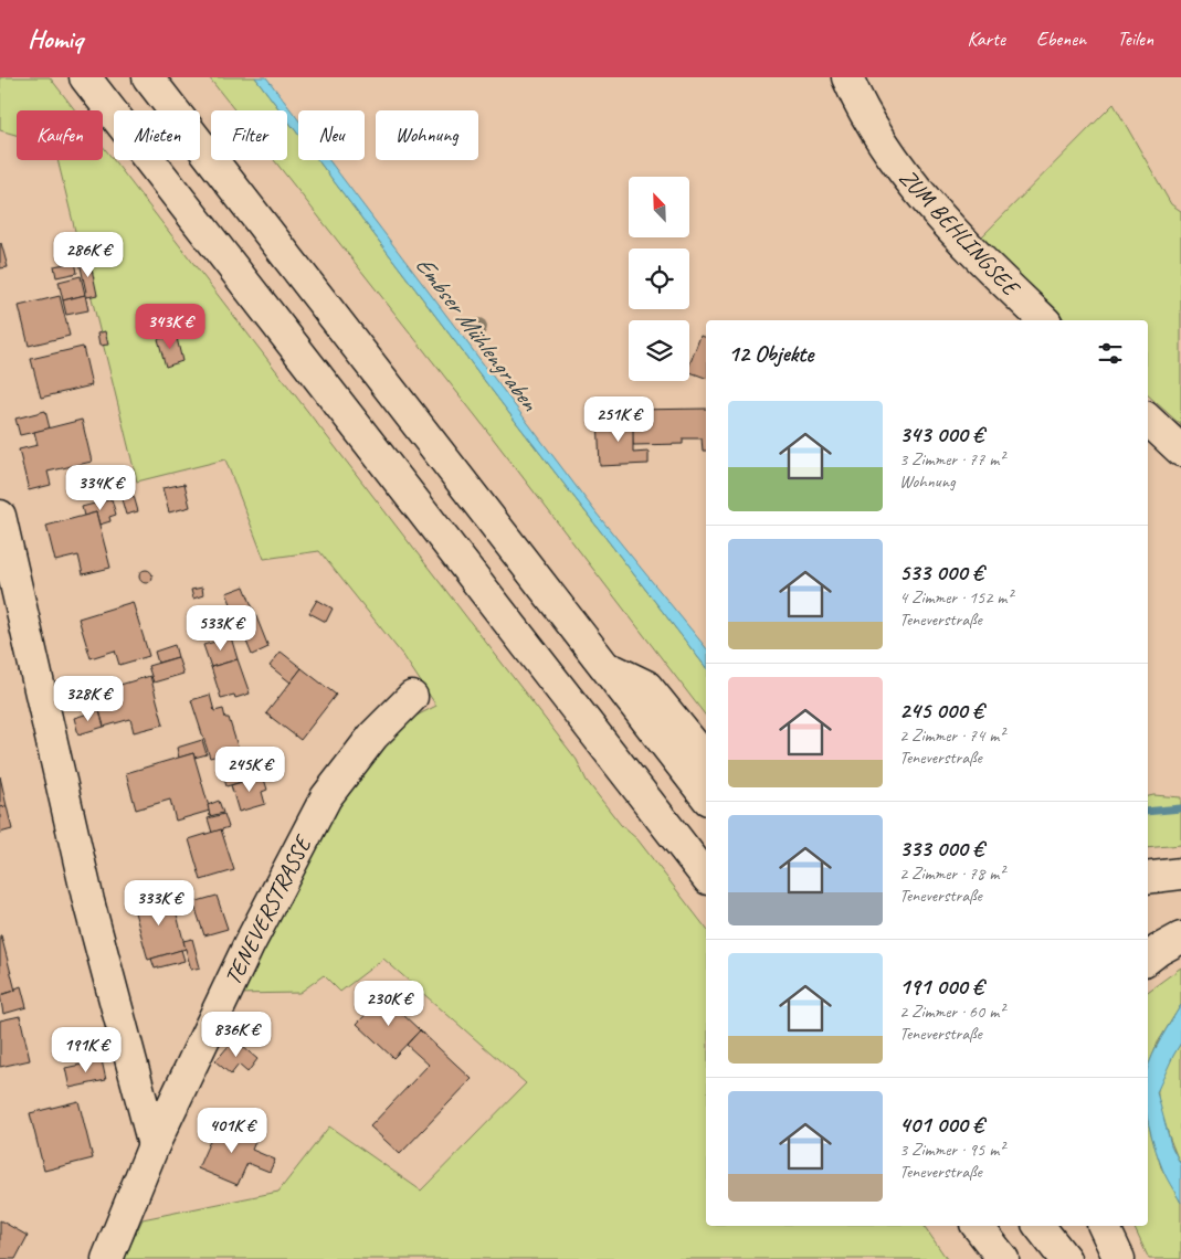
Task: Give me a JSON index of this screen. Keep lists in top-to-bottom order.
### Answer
{
  "streets": {
    "main road": ["ZUM BEHLINGSEE", "TENEVERSTRASSE"]
  },
  "water": ["Embser Mühlengraben"],
  "north": "top left",
  "page": {
    "header": "Homiq",
    "nav": ["Karte", "Ebenen", "Teilen"],
    "chip": [
      "Kaufen",
      "Mieten",
      "Filter",
      "Neu",
      "Wohnung"
    ],
    "price": [
      "286K €",
      "343K €",
      "251K €",
      "334K €",
      "533K €",
      "328K €",
      "245K €",
      "333K €",
      "230K €",
      "836K €",
      "191K €",
      "401K €"
    ],
    "heading": "12 Objekte",
    "list": [
      {
        "name": "343 000 €",
        "note": "3 Zimmer · 77 m² · Wohnung"
      },
      {
        "name": "533 000 €",
        "note": "4 Zimmer · 152 m² · Teneverstraße"
      },
      {
        "name": "245 000 €",
        "note": "2 Zimmer · 74 m² · Teneverstraße"
      },
      {
        "name": "333 000 €",
        "note": "2 Zimmer · 78 m² · Teneverstraße"
      },
      {
        "name": "191 000 €",
        "note": "2 Zimmer · 60 m² · Teneverstraße"
      },
      {
        "name": "401 000 €",
        "note": "3 Zimmer · 95 m² · Teneverstraße"
      }
    ]
  }
}
